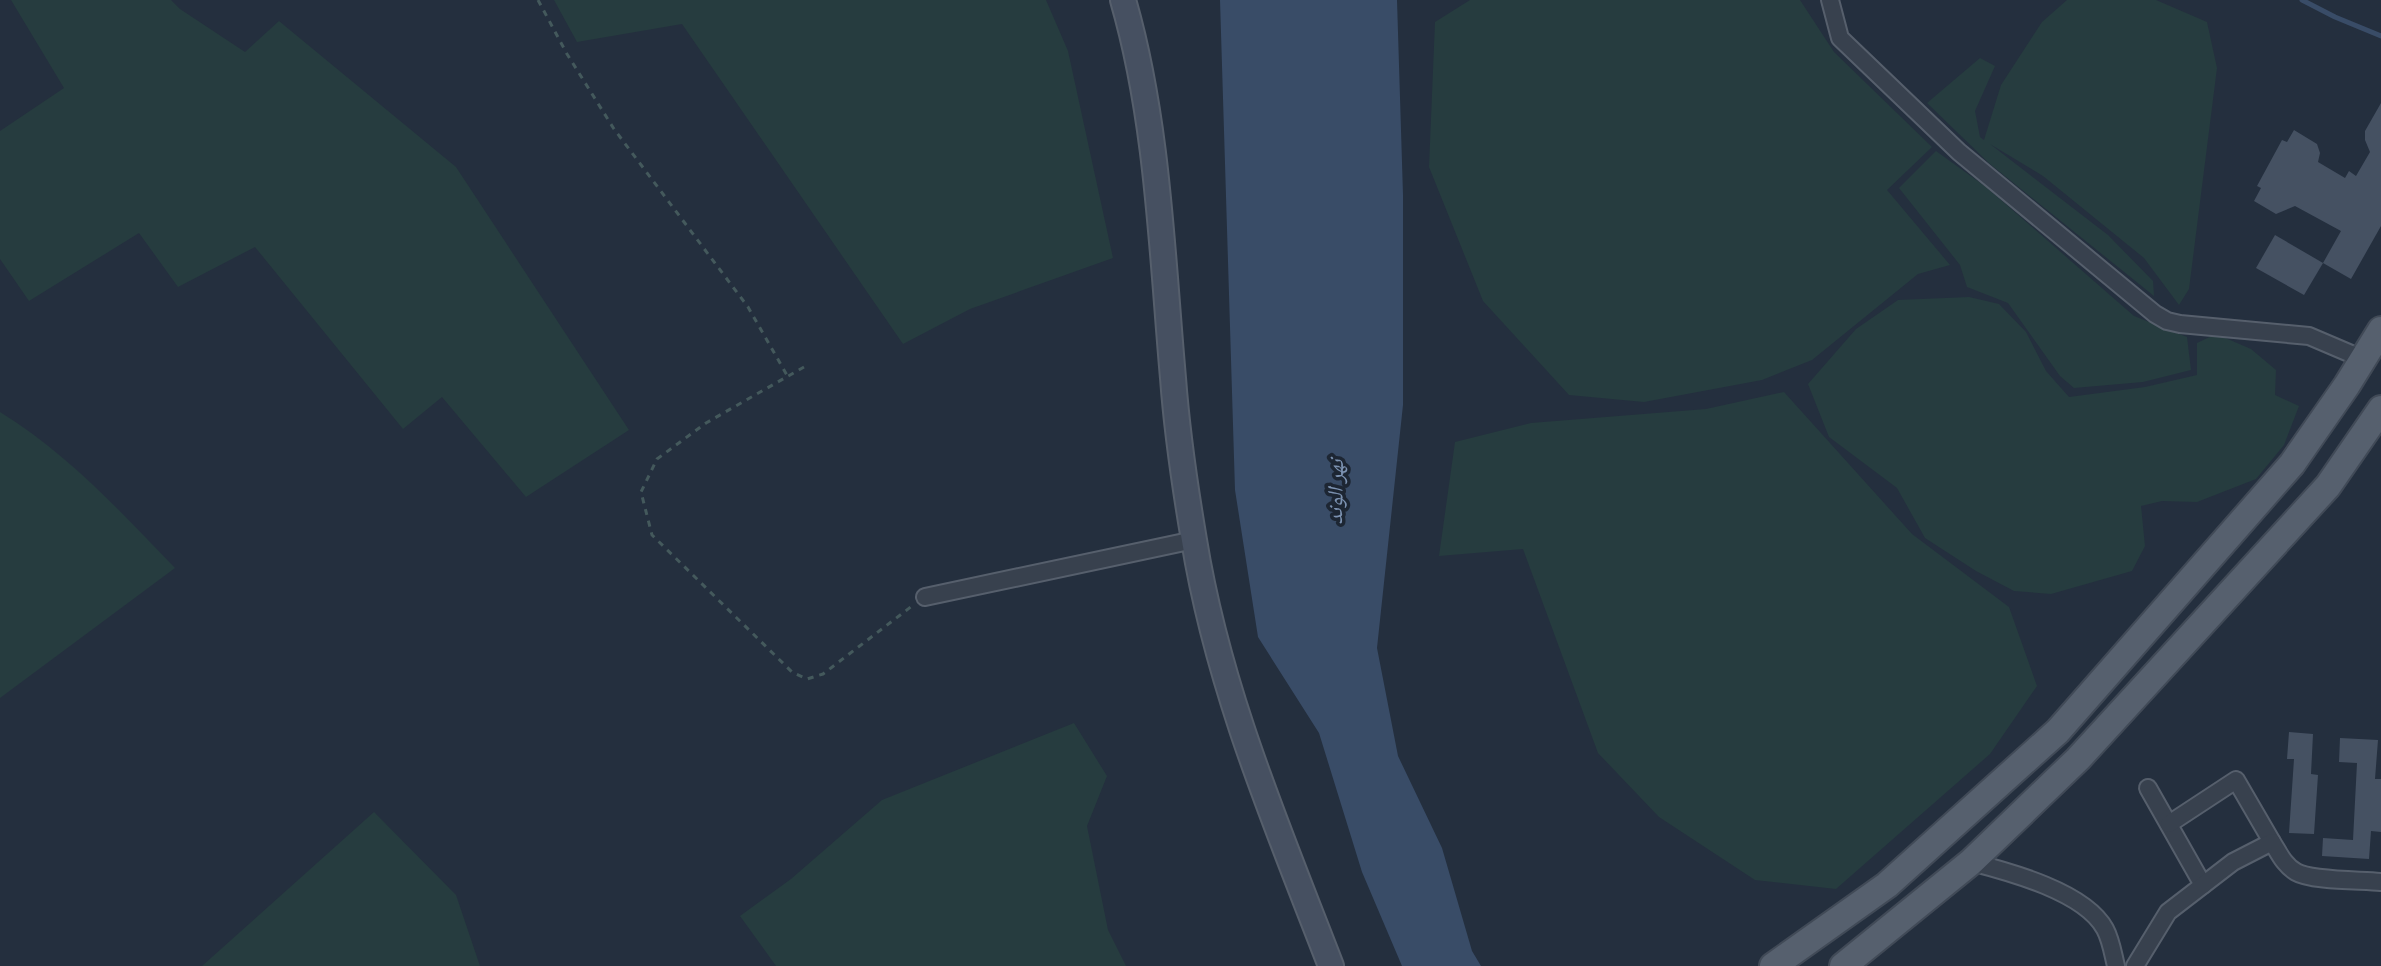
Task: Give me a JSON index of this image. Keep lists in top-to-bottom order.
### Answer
{
  "water": ["نهر الوند"]
}
